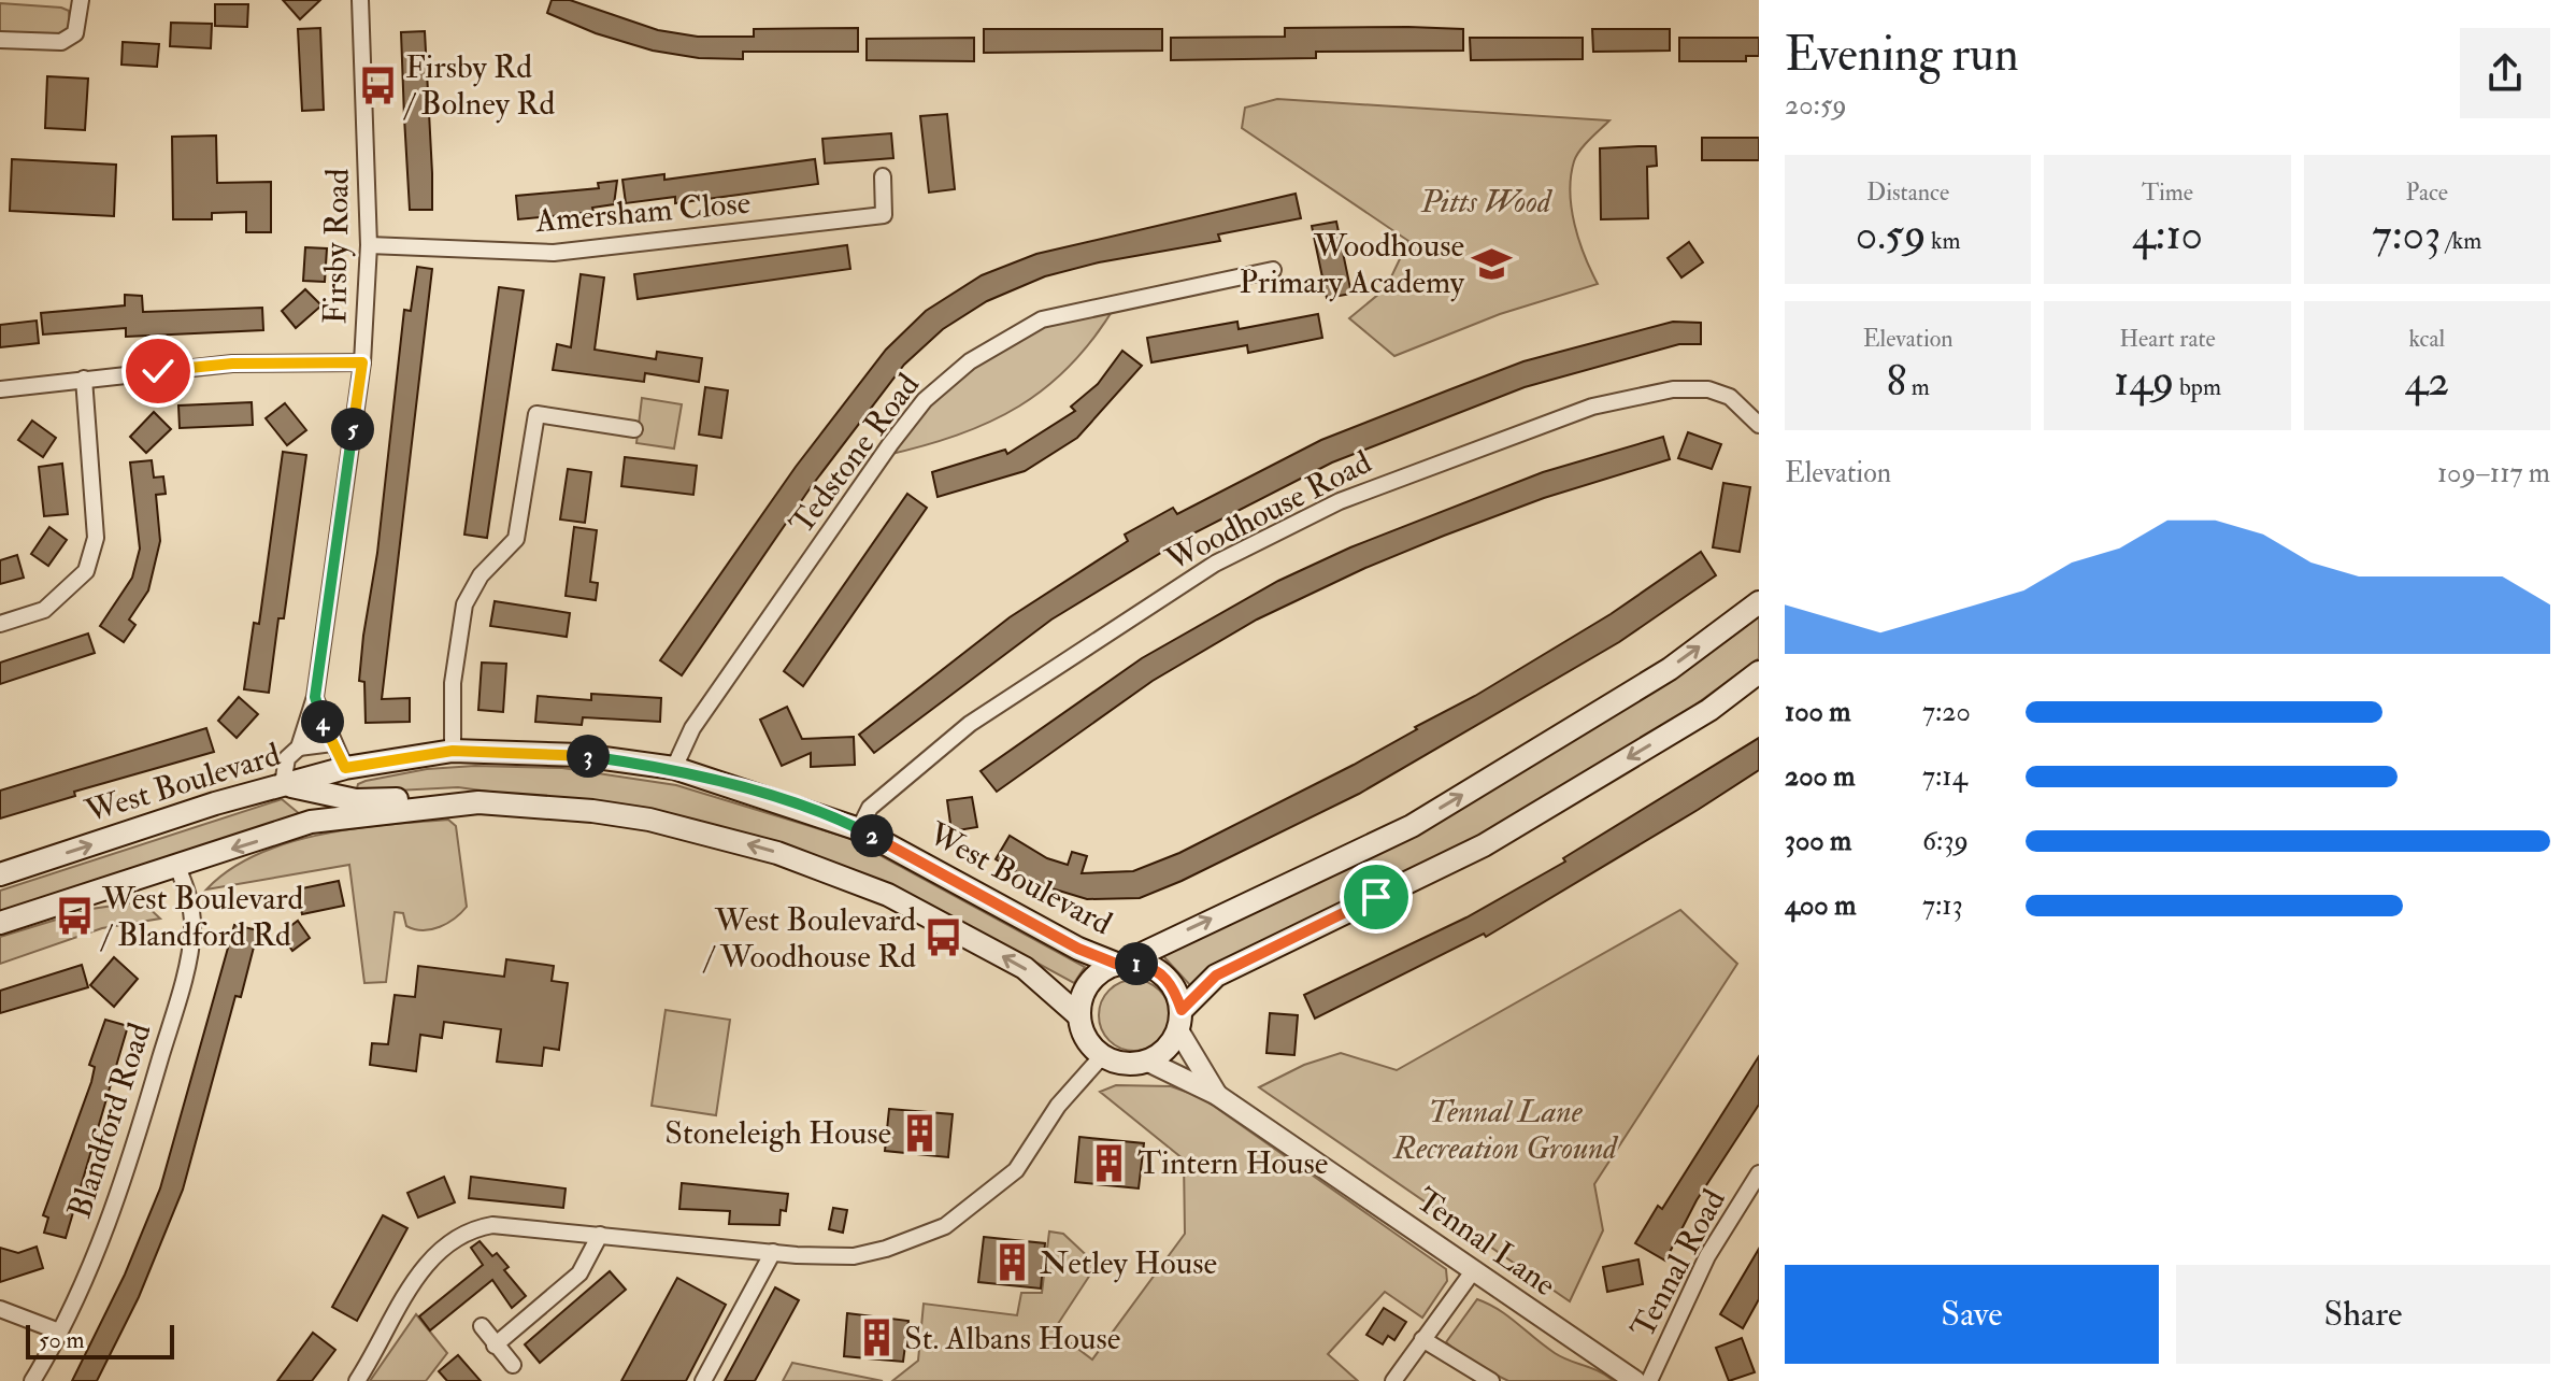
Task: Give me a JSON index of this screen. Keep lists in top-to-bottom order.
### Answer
{
  "streets": {
    "main road": ["West Boulevard"],
    "street": [
      "Amersham Close",
      "Firsby Road",
      "Tedstone Road",
      "Woodhouse Road",
      "Blandford Road",
      "Tennal Lane",
      "Tennal Road"
    ]
  },
  "crossings": [
    ["Amersham Close", "Firsby Road"],
    ["Firsby Road", "West Boulevard"],
    ["Tedstone Road", "West Boulevard"],
    ["Woodhouse Road", "West Boulevard"],
    ["West Boulevard", "Tennal Lane"]
  ],
  "parks": ["Pitts Wood", "Tennal Lane Recreation Ground"],
  "places": {
    "bus stop": ["Firsby Rd / Bolney Rd", "West Boulevard / Blandford Rd", "West Boulevard / Woodhouse Rd"],
    "school or university": ["Woodhouse Primary Academy"],
    "building": [
      "Stoneleigh House",
      "Tintern House",
      "Netley House",
      "St. Albans House"
    ]
  },
  "scale_bar": "50 m",
  "page": {
    "heading": ["Evening run", "20:59"],
    "stats": [
      ["Distance", "0.59 km"],
      ["Time", "4:10"],
      ["Pace", "7:03 /km"],
      ["Elevation", "8 m"],
      ["Heart rate", "149 bpm"],
      ["kcal", "42"]
    ],
    "pins": [
      "5",
      "4",
      "3",
      "2",
      "1"
    ],
    "chart": ["Elevation", "109–117 m"],
    "list": [
      {
        "name": "100 m",
        "note": "7:20"
      },
      {
        "name": "200 m",
        "note": "7:14"
      },
      {
        "name": "300 m",
        "note": "6:39"
      },
      {
        "name": "400 m",
        "note": "7:13"
      }
    ],
    "buttons": ["Save", "Share"],
    "scale": "50 m"
  }
}
